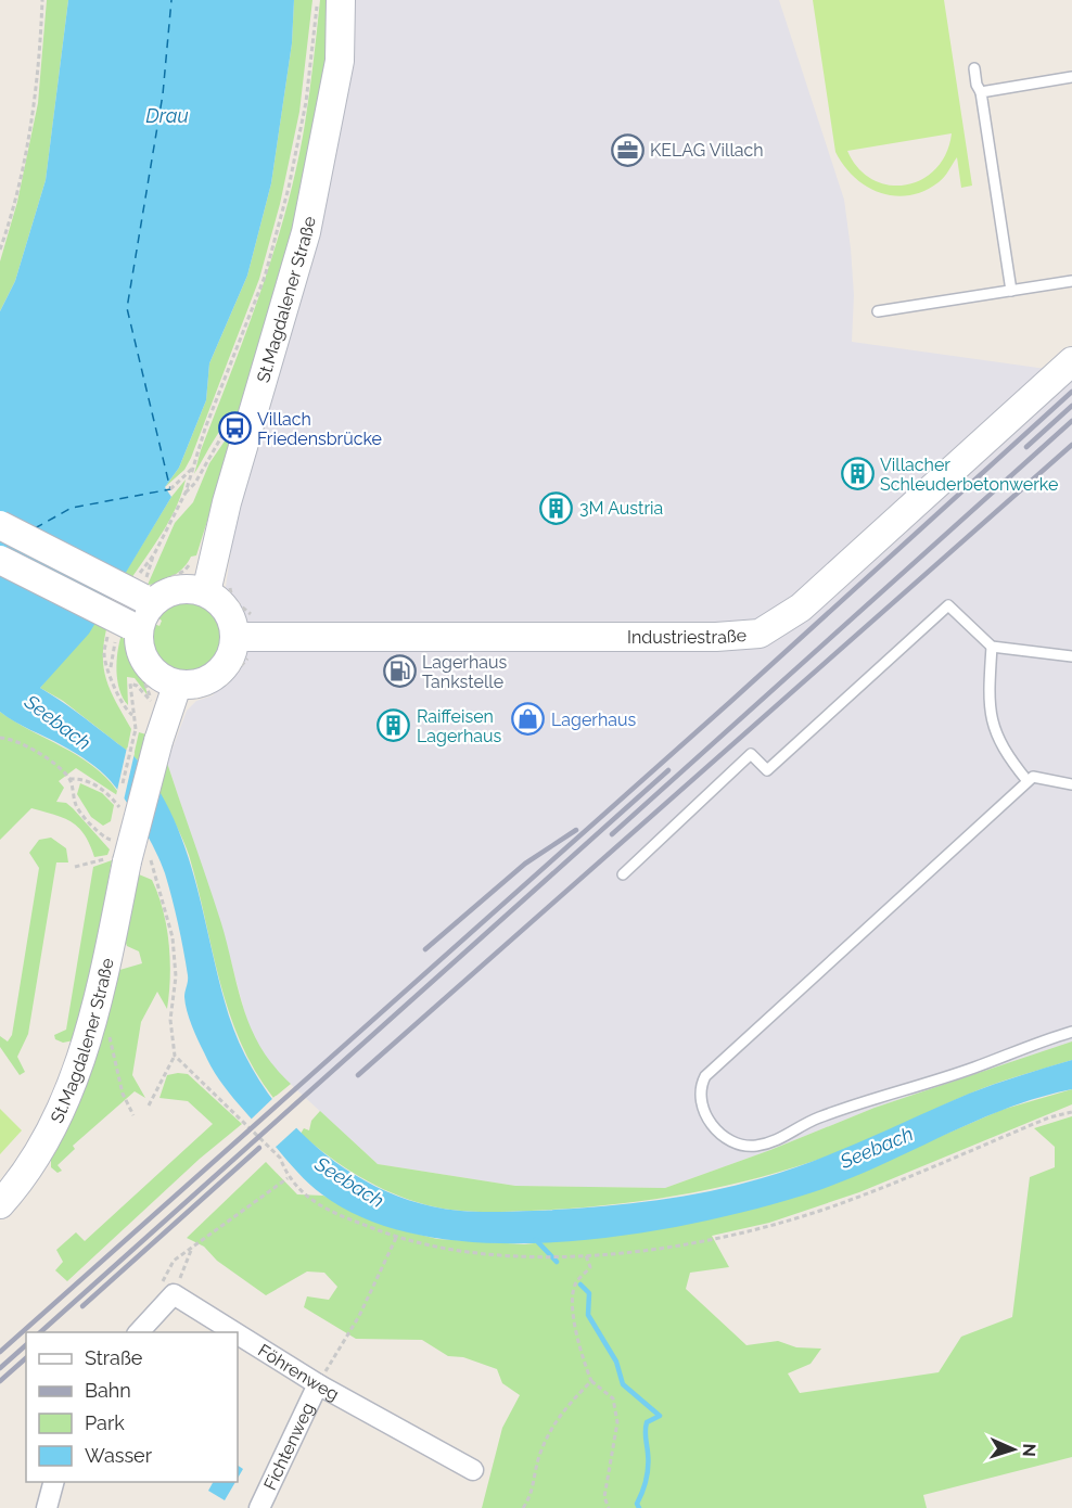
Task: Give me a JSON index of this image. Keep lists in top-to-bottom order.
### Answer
{
  "streets": {
    "street": [
      "St.Magdalener Straße",
      "Industriestraße",
      "Föhrenweg",
      "Fichtenweg"
    ]
  },
  "crossings": [
    ["St.Magdalener Straße", "Industriestraße"],
    ["Föhrenweg", "Fichtenweg"]
  ],
  "water": ["Drau", "Seebach"],
  "places": {
    "office": ["KELAG Villach"],
    "bus stop": ["Villach Friedensbrücke"],
    "building": ["Villacher Schleuderbetonwerke", "3M Austria", "Raiffeisen Lagerhaus"],
    "fuel station": ["Lagerhaus Tankstelle"],
    "shop": ["Lagerhaus"]
  },
  "legend": [
    "Straße",
    "Bahn",
    "Park",
    "Wasser"
  ],
  "north": "right"
}
